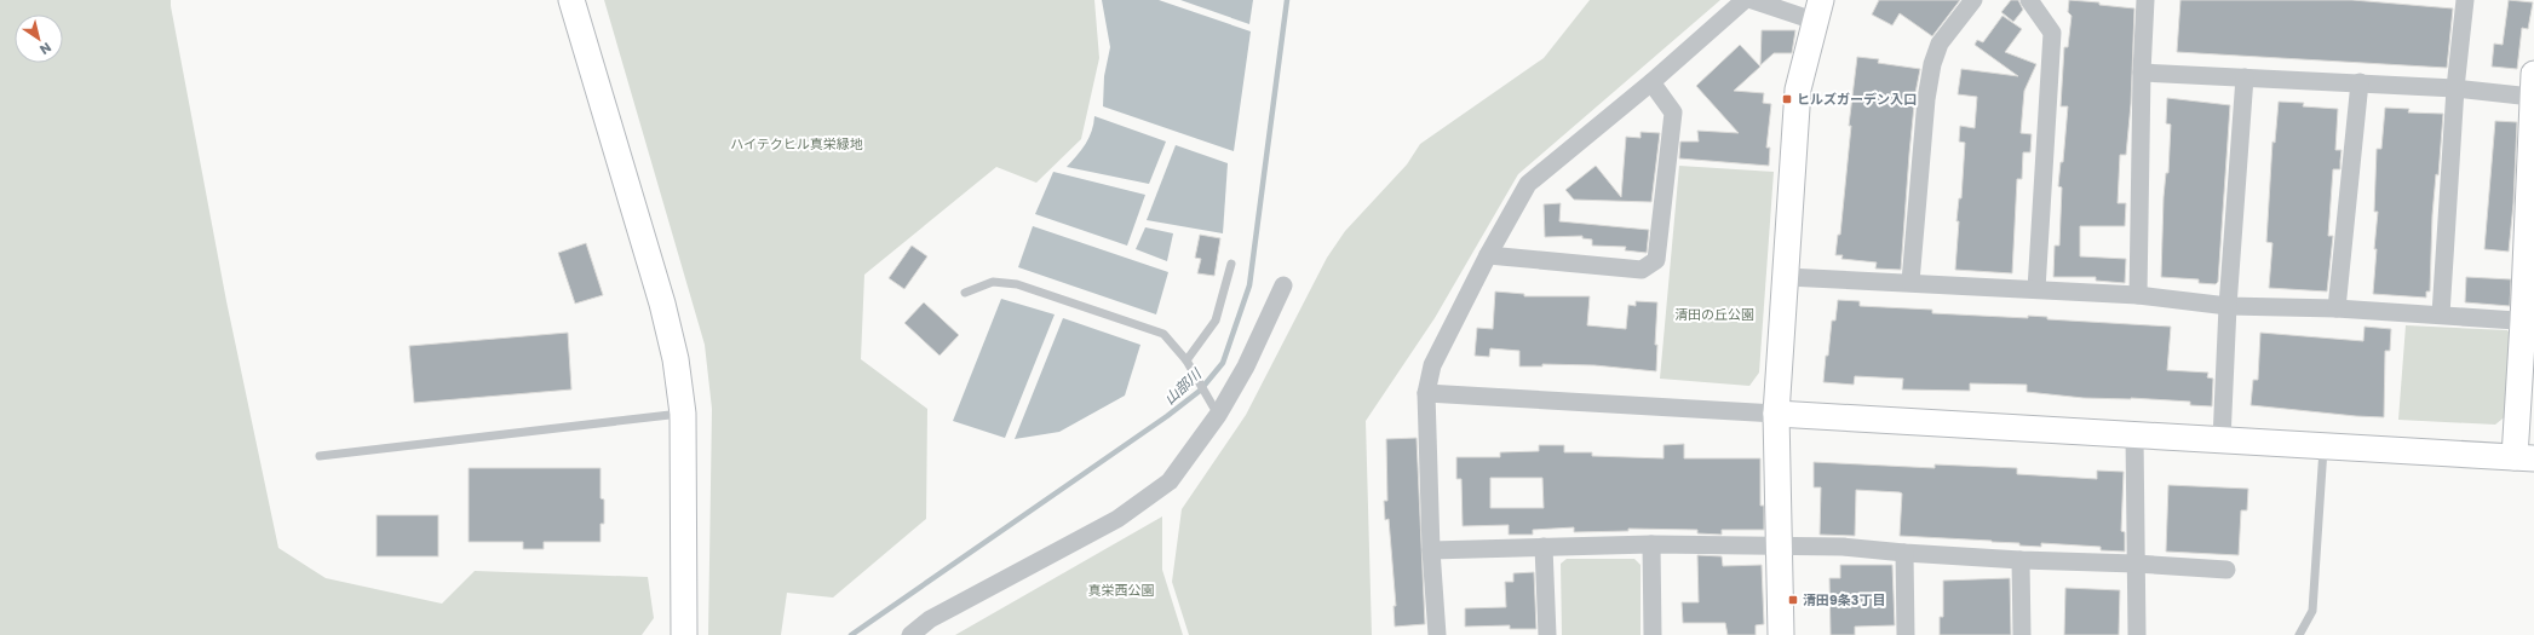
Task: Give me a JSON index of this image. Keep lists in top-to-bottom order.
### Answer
{
  "water": ["山部川"],
  "parks": ["ハイテクヒル真栄緑地", "清田の丘公園", "真栄西公園"],
  "places": {
    "transit": ["ヒルズガーデン入口", "清田9条3丁目"]
  },
  "north": "bottom right"
}
